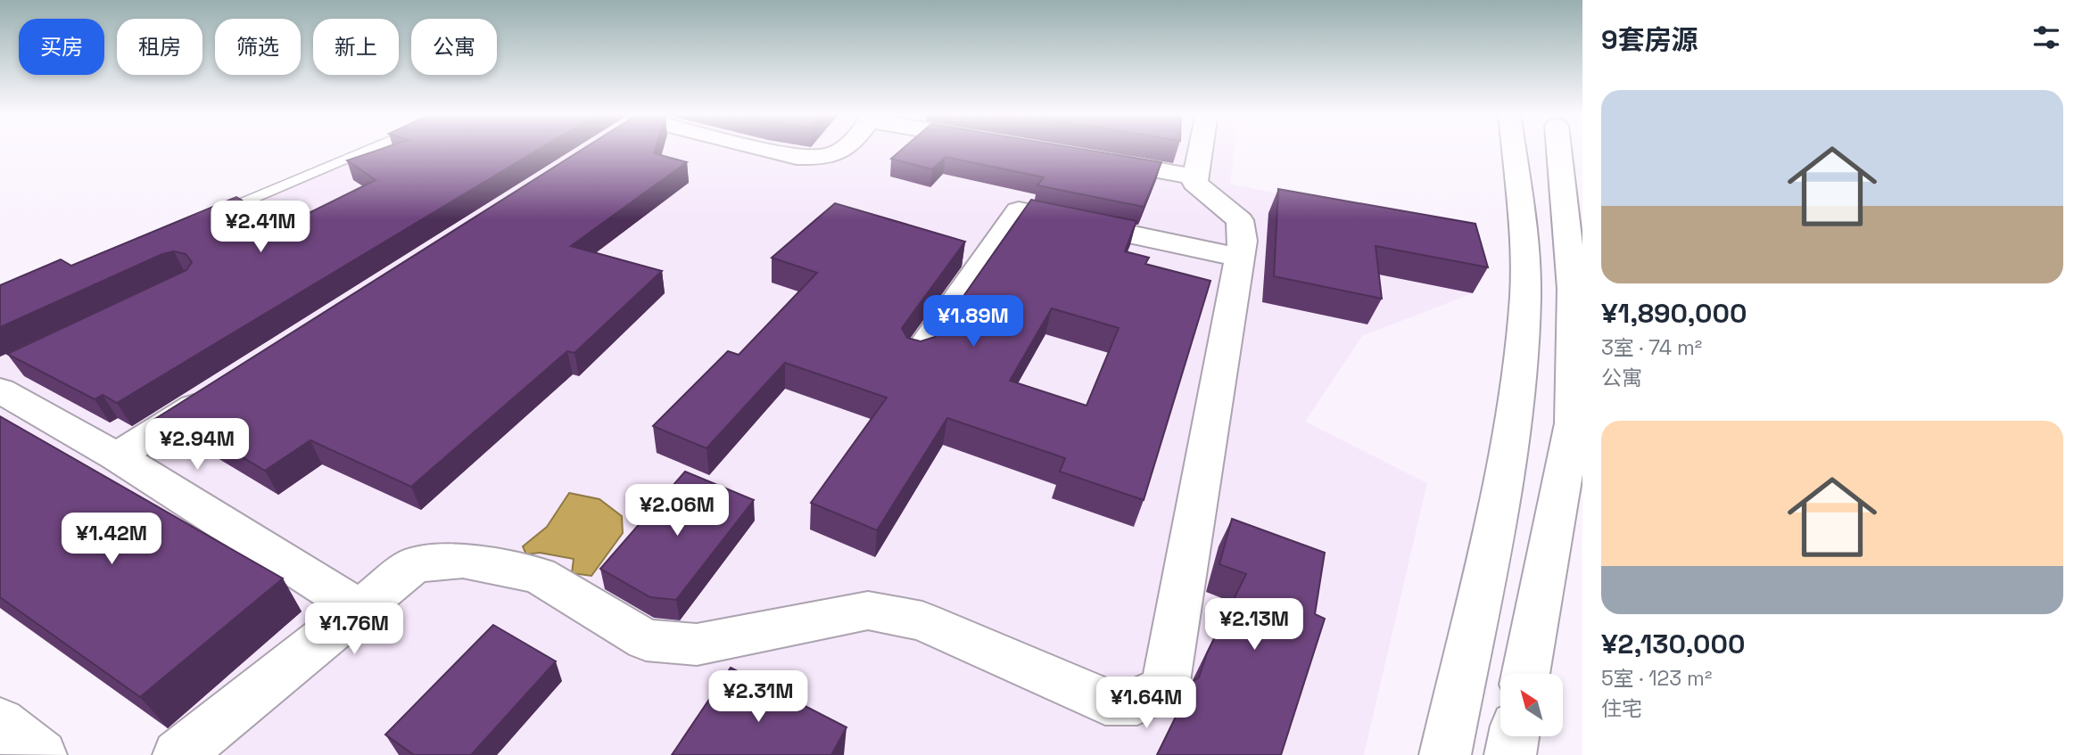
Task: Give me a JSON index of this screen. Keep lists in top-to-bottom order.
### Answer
{
  "north": "top left",
  "page": {
    "heading": "9套房源",
    "chip": [
      "买房",
      "租房",
      "筛选",
      "新上",
      "公寓"
    ],
    "list": [
      {
        "name": "¥1,890,000",
        "note": "3室 · 74 m² · 公寓"
      },
      {
        "name": "¥2,130,000",
        "note": "5室 · 123 m² · 住宅"
      }
    ],
    "price": [
      "¥2.41M",
      "¥1.89M",
      "¥2.94M",
      "¥2.06M",
      "¥1.42M",
      "¥2.13M",
      "¥1.76M",
      "¥2.31M",
      "¥1.64M"
    ]
  }
}
